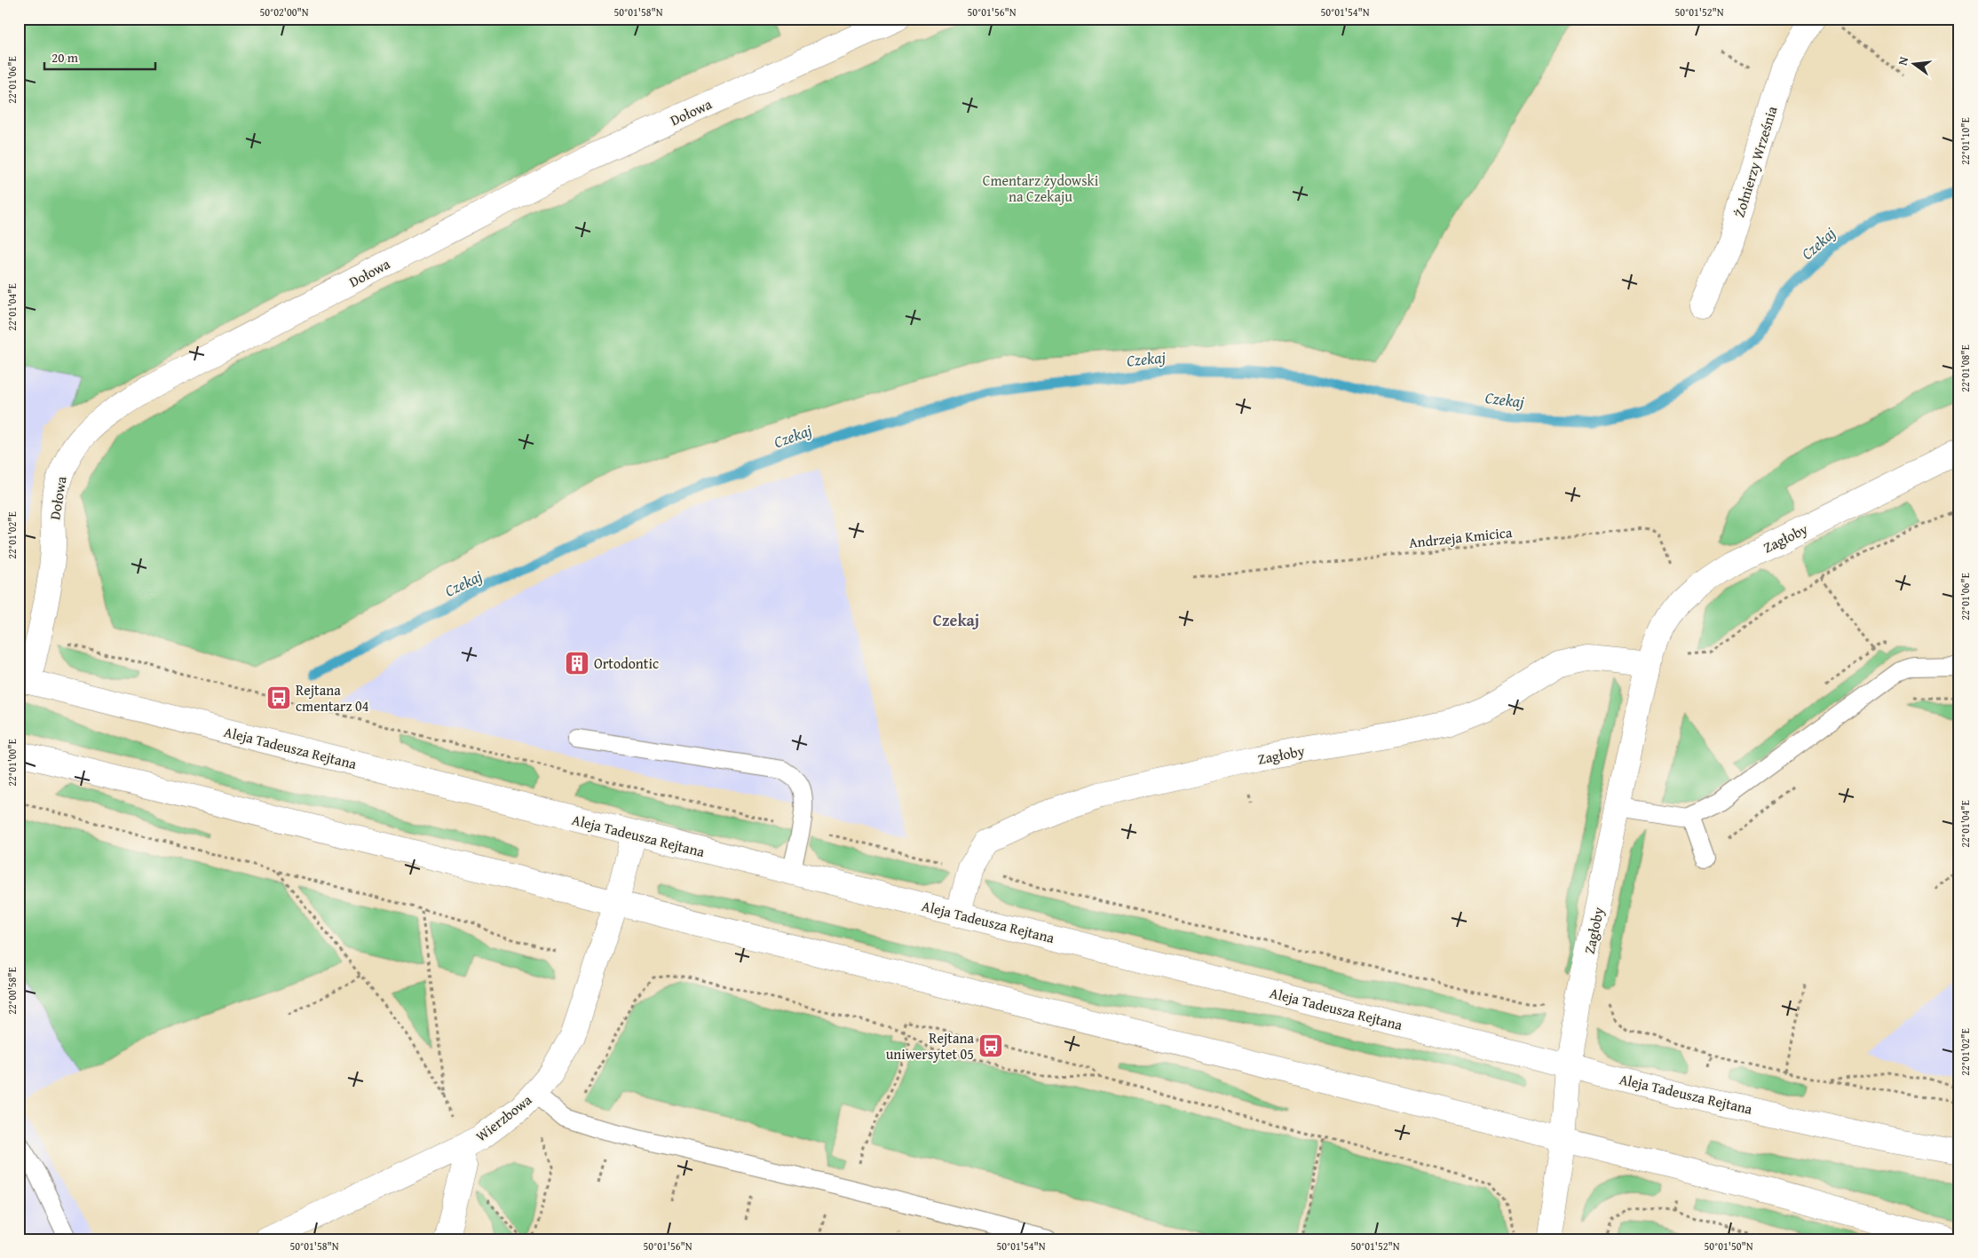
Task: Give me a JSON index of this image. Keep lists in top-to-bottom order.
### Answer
{
  "streets": {
    "main road": [
      "Dołowa",
      "Żołnierzy Września",
      "Zagłoby",
      "Aleja Tadeusza Rejtana",
      "Wierzbowa"
    ],
    "path": ["Andrzeja Kmicica"]
  },
  "crossings": [
    ["Dołowa", "Aleja Tadeusza Rejtana"],
    ["Andrzeja Kmicica", "Zagłoby"],
    ["Zagłoby", "Aleja Tadeusza Rejtana"],
    ["Aleja Tadeusza Rejtana", "Wierzbowa"]
  ],
  "districts": ["Czekaj"],
  "water": ["Czekaj"],
  "parks": ["Cmentarz żydowski na Czekaju"],
  "places": {
    "building": ["Ortodontic"],
    "bus stop": ["Rejtana cmentarz 04", "Rejtana uniwersytet 05"]
  },
  "scale_bar": "20 m",
  "north": "left",
  "coordinates": [
    "50°02'00\"N",
    "50°01'58\"N",
    "50°01'56\"N",
    "50°01'54\"N",
    "50°01'52\"N",
    "22°01'06\"E",
    "22°01'10\"E",
    "22°01'04\"E",
    "22°01'08\"E",
    "22°01'02\"E",
    "22°01'00\"E",
    "22°00'58\"E",
    "50°01'50\"N"
  ]
}
